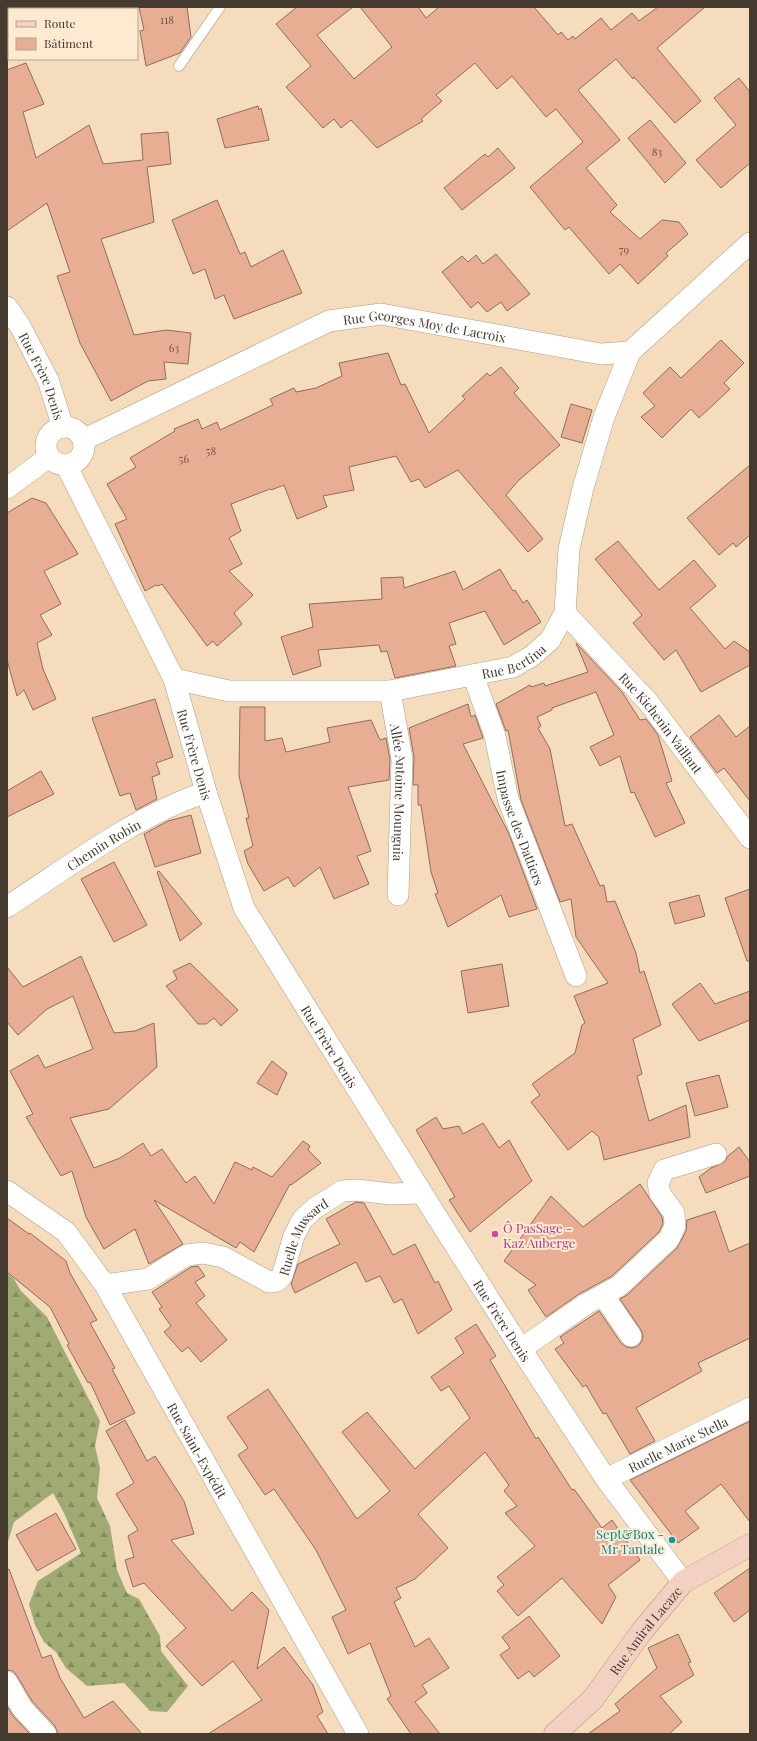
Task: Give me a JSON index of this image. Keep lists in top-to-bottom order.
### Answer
{
  "streets": {
    "street": [
      "Rue Georges Moy de Lacroix",
      "Rue Frère Denis",
      "Rue Bertina",
      "Rue Kichenin Vaillant",
      "Allée Antoine Mounguia",
      "Impasse des Dattiers",
      "Chemin Robin",
      "Ruelle Mussard",
      "Ruelle Marie Stella",
      "Rue Saint-Expédit",
      "Rue Amiral Lacaze"
    ]
  },
  "crossings": [
    ["Rue Georges Moy de Lacroix", "Rue Frère Denis"],
    ["Rue Georges Moy de Lacroix", "Rue Bertina"],
    ["Rue Frère Denis", "Rue Bertina"],
    ["Rue Frère Denis", "Chemin Robin"],
    ["Rue Frère Denis", "Ruelle Mussard"],
    ["Rue Frère Denis", "Ruelle Marie Stella"],
    ["Rue Frère Denis", "Rue Amiral Lacaze"],
    ["Rue Bertina", "Rue Kichenin Vaillant"],
    ["Rue Bertina", "Allée Antoine Mounguia"],
    ["Rue Bertina", "Impasse des Dattiers"],
    ["Ruelle Mussard", "Rue Saint-Expédit"]
  ],
  "places": ["Ô PasSage - Kaz Auberge", "Sept&Box - Mr Tantale"],
  "house_numbers": [
    "118",
    "83",
    "79",
    "63",
    "58",
    "56"
  ],
  "legend": ["Route", "Bâtiment"]
}
